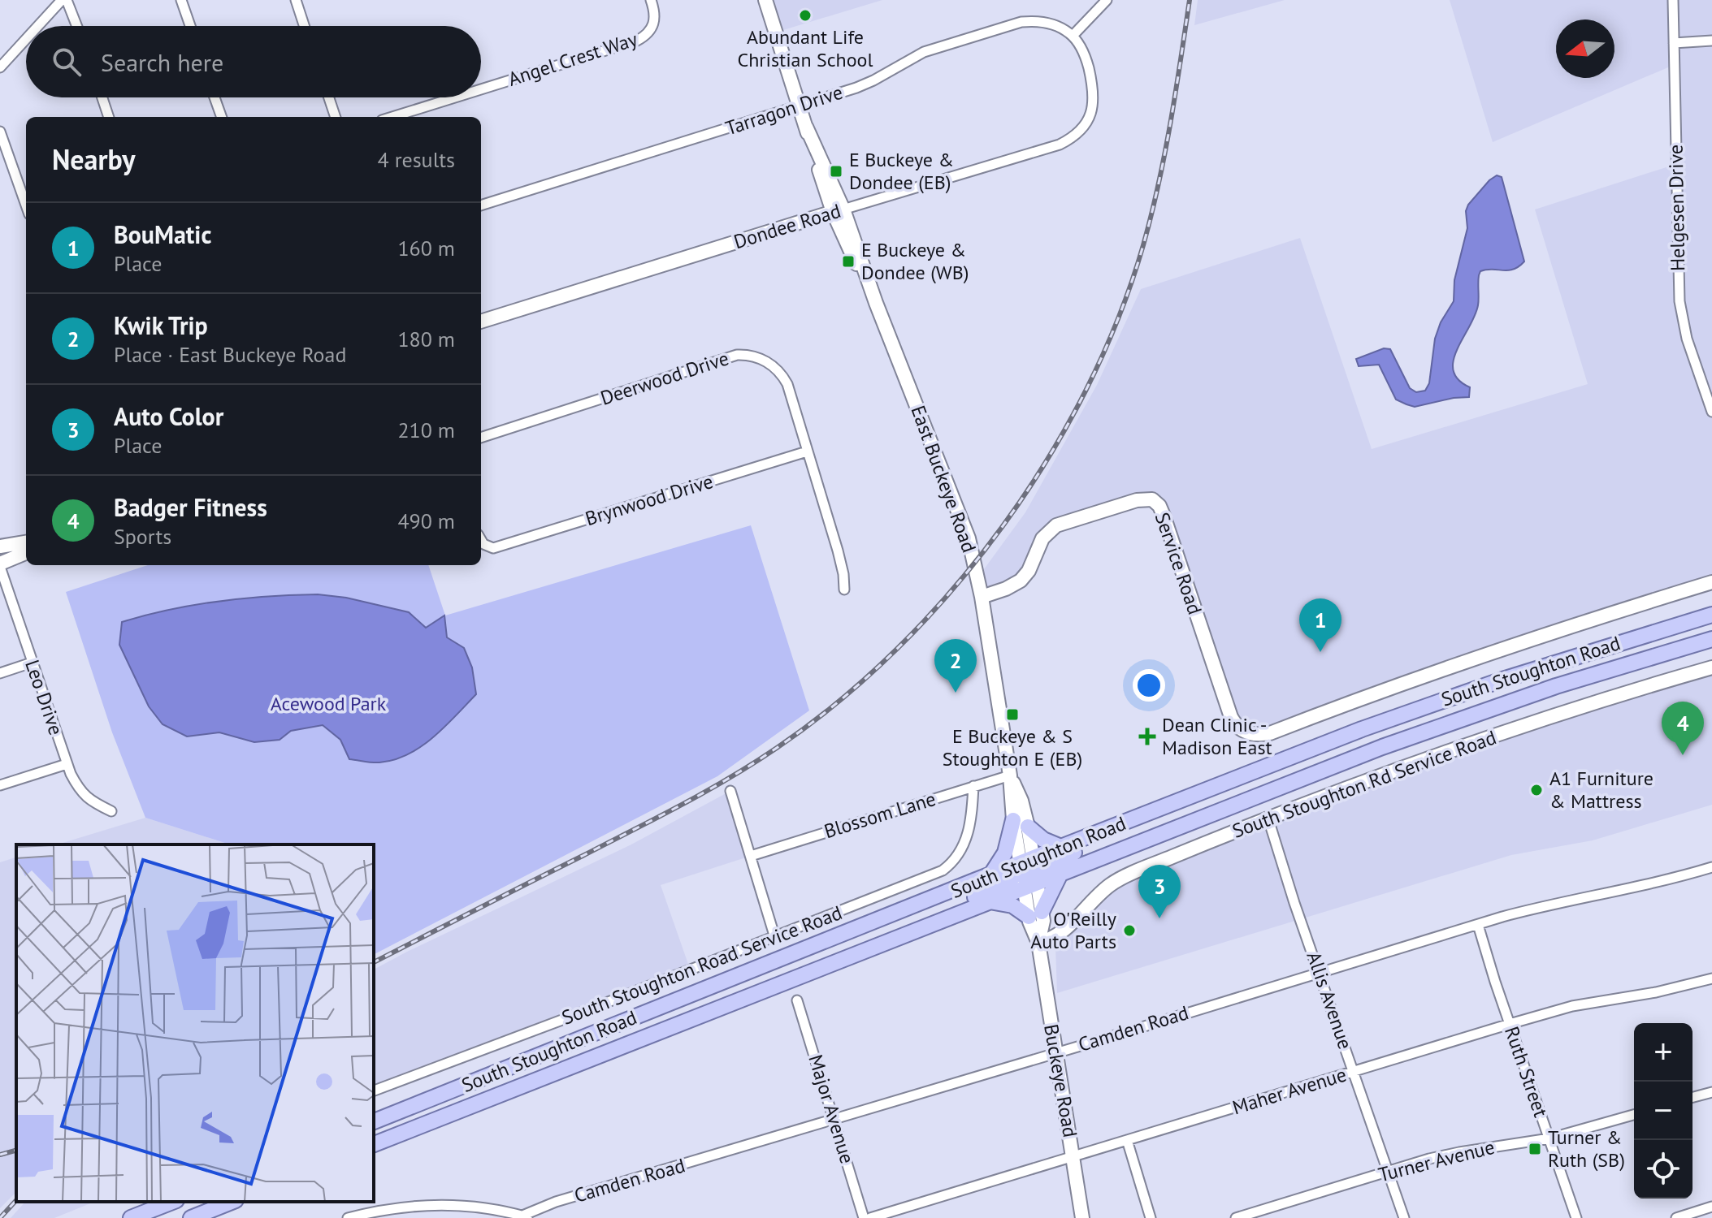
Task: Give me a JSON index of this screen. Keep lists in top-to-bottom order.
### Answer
{
  "streets": {
    "main road": ["South Stoughton Road"],
    "street": [
      "Angel Crest Way",
      "Tarragon Drive",
      "Helgesen Drive",
      "Dondee Road",
      "Deerwood Drive",
      "East Buckeye Road",
      "Brynwood Drive",
      "Service Road",
      "Leo Drive",
      "South Stoughton Rd Service Road",
      "Blossom Lane",
      "South Stoughton Road Service Road",
      "Allis Avenue",
      "Camden Road",
      "Ruth Street",
      "Buckeye Road",
      "Maher Avenue",
      "Major Avenue",
      "Turner Avenue"
    ]
  },
  "crossings": [
    ["Tarragon Drive", "Dondee Road"],
    ["Tarragon Drive", "East Buckeye Road"],
    ["Dondee Road", "East Buckeye Road"],
    ["Deerwood Drive", "Brynwood Drive"],
    ["East Buckeye Road", "Service Road"],
    ["East Buckeye Road", "South Stoughton Road"],
    ["East Buckeye Road", "Blossom Lane"],
    ["East Buckeye Road", "Buckeye Road"],
    ["Service Road", "South Stoughton Road"],
    ["South Stoughton Road", "Buckeye Road"],
    ["South Stoughton Rd Service Road", "Allis Avenue"],
    ["South Stoughton Rd Service Road", "Buckeye Road"],
    ["Blossom Lane", "South Stoughton Road Service Road"],
    ["Allis Avenue", "Camden Road"],
    ["Allis Avenue", "Maher Avenue"],
    ["Allis Avenue", "Turner Avenue"],
    ["Camden Road", "Ruth Street"],
    ["Camden Road", "Buckeye Road"],
    ["Camden Road", "Major Avenue"],
    ["Ruth Street", "Maher Avenue"],
    ["Ruth Street", "Turner Avenue"],
    ["Buckeye Road", "Maher Avenue"]
  ],
  "parks": ["Acewood Park"],
  "places": {
    "other": ["Abundant Life Christian School", "A1 Furniture & Mattress", "O'Reilly Auto Parts"],
    "transit": [
      "E Buckeye & Dondee (EB)",
      "E Buckeye & Dondee (WB)",
      "E Buckeye & S Stoughton E (EB)",
      "Turner & Ruth (SB)"
    ],
    "health": ["Dean Clinic - Madison East"]
  },
  "north": "left",
  "page": {
    "search": "Search here",
    "heading": ["Nearby", "4 results"],
    "list": [
      {
        "mark": "1",
        "name": "BouMatic",
        "note": "Place",
        "value": "160 m"
      },
      {
        "mark": "2",
        "name": "Kwik Trip",
        "note": "Place · East Buckeye Road",
        "value": "180 m"
      },
      {
        "mark": "3",
        "name": "Auto Color",
        "note": "Place",
        "value": "210 m"
      },
      {
        "mark": "4",
        "name": "Badger Fitness",
        "note": "Sports",
        "value": "490 m"
      }
    ],
    "pins": [
      "1",
      "2",
      "4",
      "3"
    ],
    "map_buttons": ["+", "−"]
  }
}
